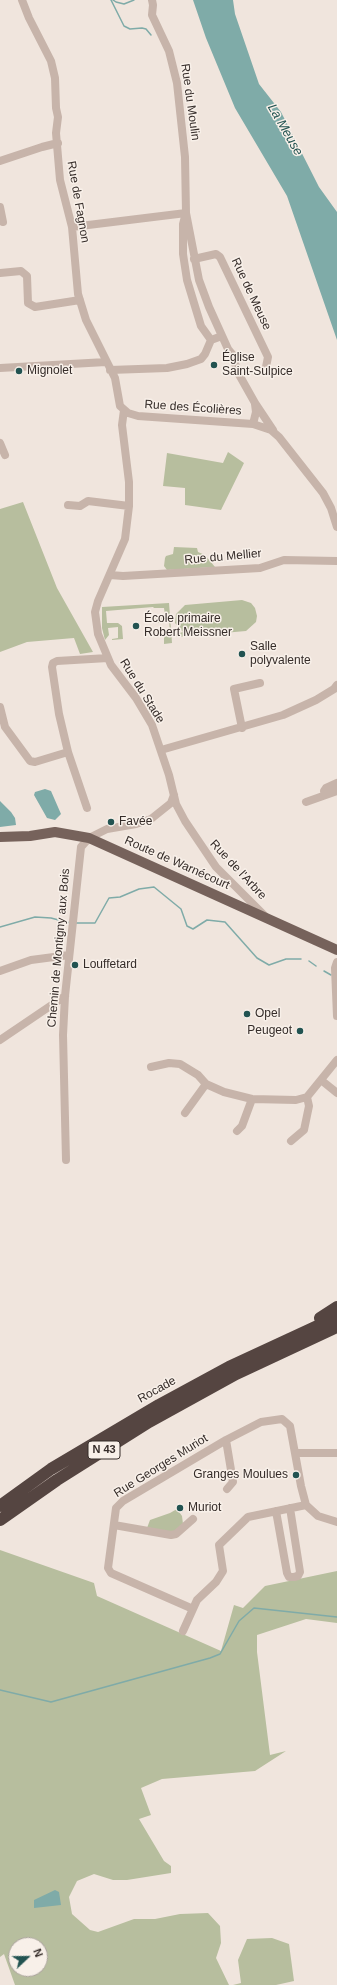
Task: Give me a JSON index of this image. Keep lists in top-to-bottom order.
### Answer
{
  "streets": {
    "highway": ["Rocade", "N 43"],
    "main road": ["Route de Warnécourt"],
    "street": [
      "Rue du Moulin",
      "Rue de Fagnon",
      "Rue de Meuse",
      "Rue des Écolières",
      "Rue du Mellier",
      "Rue du Stade",
      "Rue de l'Arbre",
      "Chemin de Montigny aux Bois",
      "Rue Georges Muriot"
    ]
  },
  "crossings": [
    ["Rue du Moulin", "Rue de Meuse"],
    ["Rue de Fagnon", "Rue du Stade"],
    ["Rue des Écolières", "Rue du Stade"],
    ["Rue du Mellier", "Rue du Stade"],
    ["Rue du Stade", "Rue de l'Arbre"],
    ["Route de Warnécourt", "Rue de l'Arbre"],
    ["Route de Warnécourt", "Chemin de Montigny aux Bois"]
  ],
  "water": ["La Meuse"],
  "places": [
    "Église Saint-Sulpice",
    "Mignolet",
    "École primaire Robert Meissner",
    "Salle polyvalente",
    "Favée",
    "Louffetard",
    "Opel",
    "Peugeot",
    "Granges Moulues",
    "Muriot"
  ],
  "north": "right"
}
